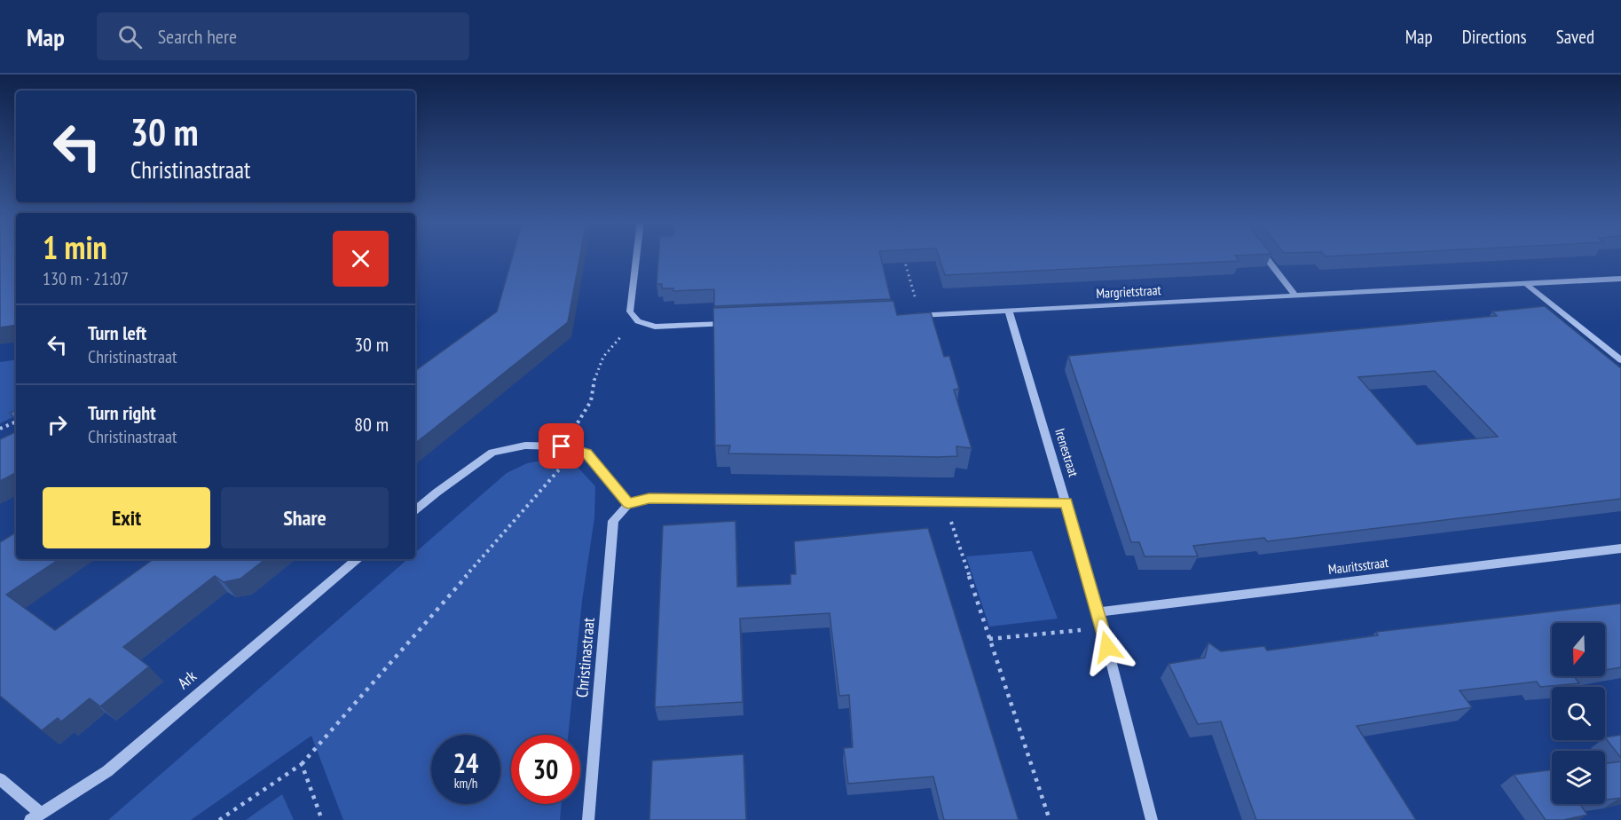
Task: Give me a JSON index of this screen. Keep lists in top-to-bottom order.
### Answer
{
  "streets": {
    "street": [
      "Margrietstraat",
      "Irenestraat",
      "Mauritsstraat",
      "Christinastraat",
      "Ark"
    ]
  },
  "crossings": [
    ["Margrietstraat", "Irenestraat"],
    ["Irenestraat", "Mauritsstraat"]
  ],
  "north": "bottom",
  "page": {
    "header": "Map",
    "search": "Search here",
    "nav": ["Map", "Directions", "Saved"],
    "turn": ["30 m", "Christinastraat"],
    "heading": ["1 min", "130 m · 21:07"],
    "list": [
      {
        "name": "Turn left",
        "note": "Christinastraat",
        "value": "30 m"
      },
      {
        "name": "Turn right",
        "note": "Christinastraat",
        "value": "80 m"
      }
    ],
    "buttons": ["Exit", "Share"],
    "speed": "24 km/h",
    "limit": "30"
  }
}
